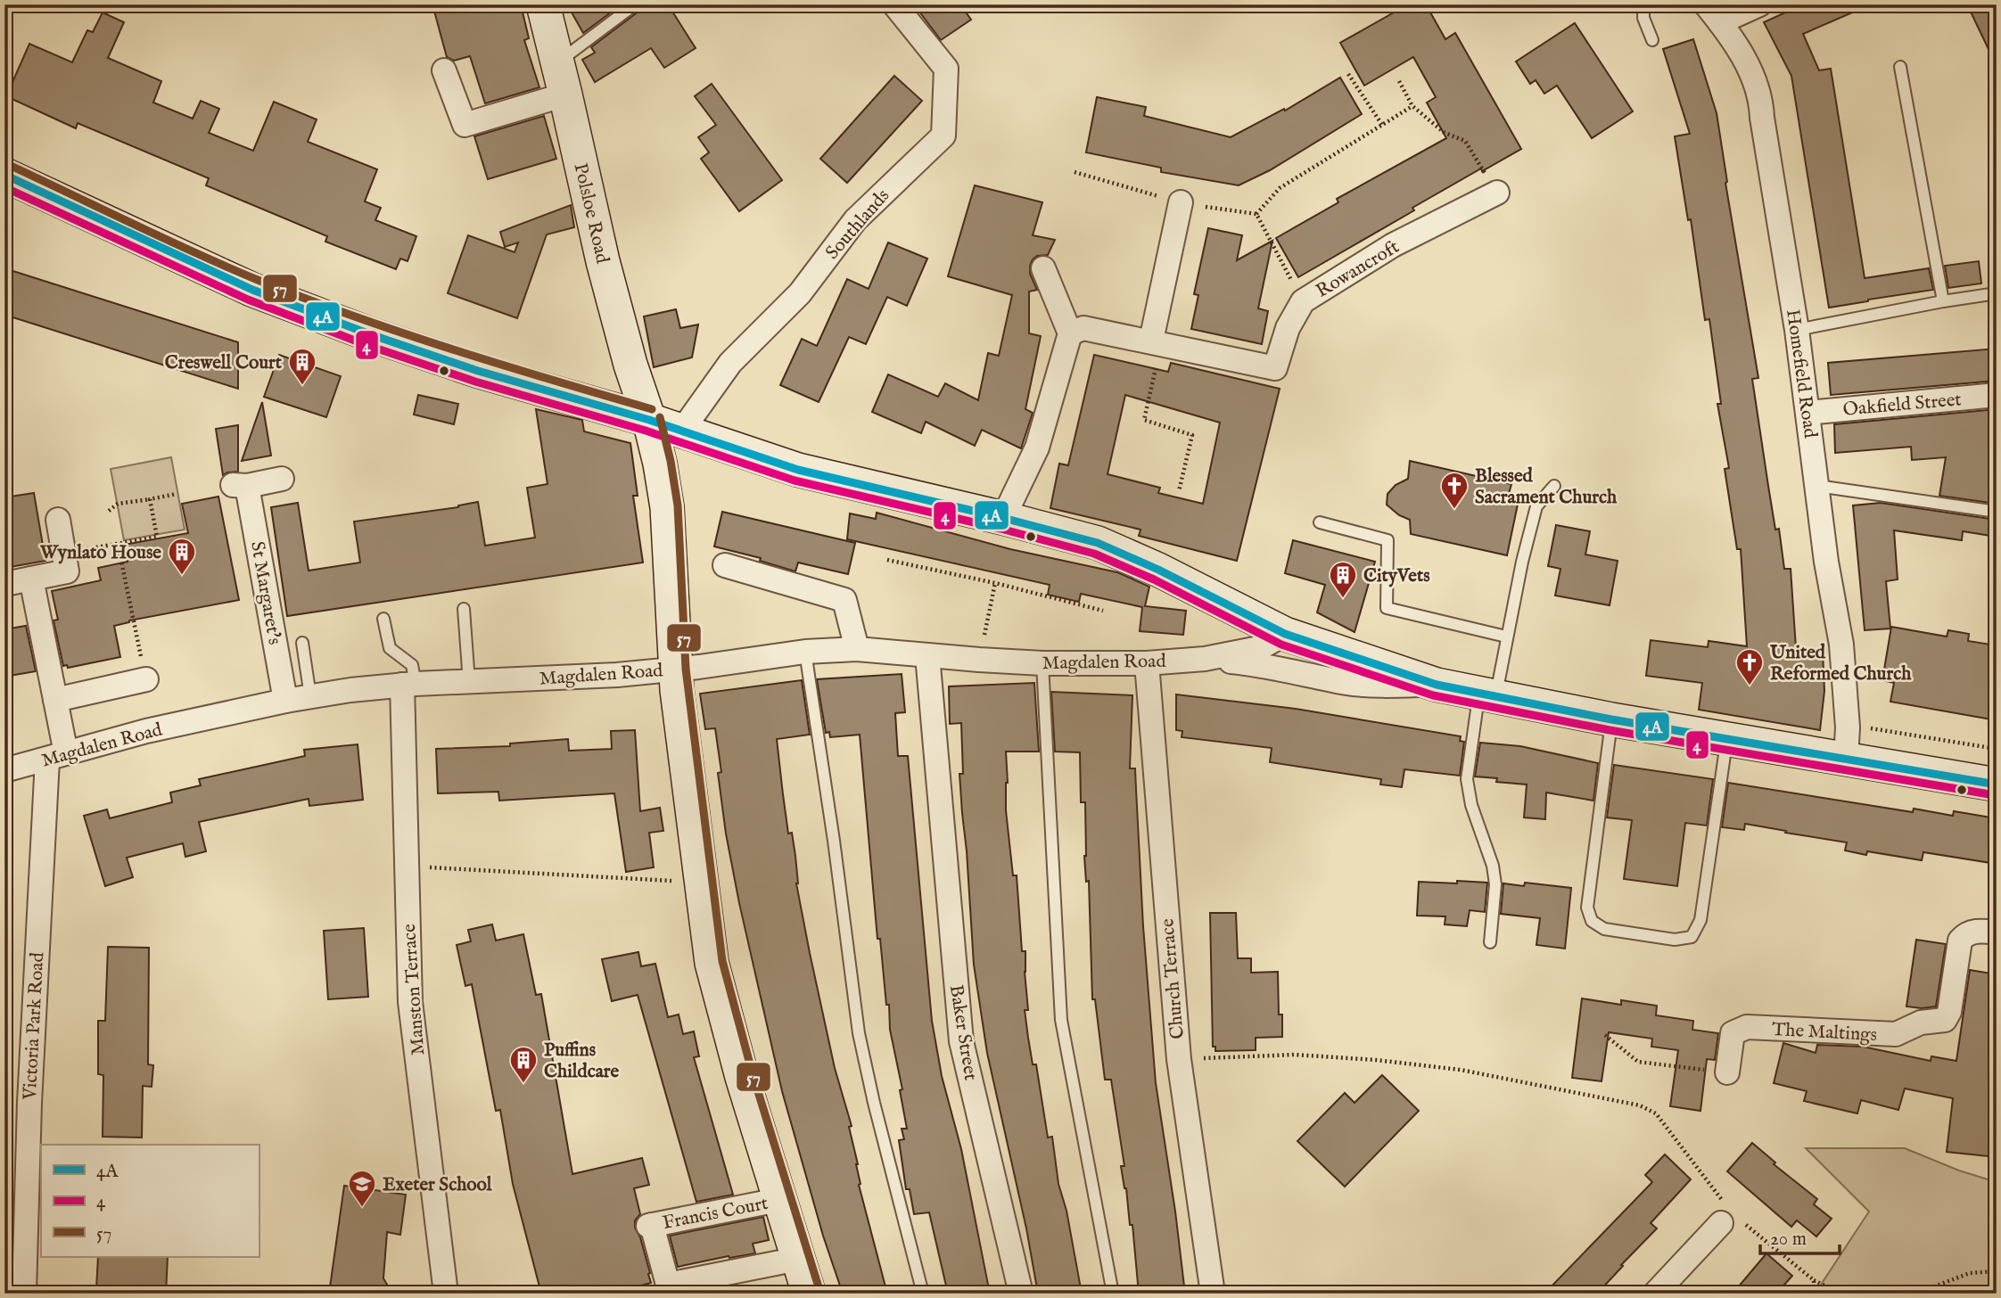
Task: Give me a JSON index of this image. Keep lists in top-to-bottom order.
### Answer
{
  "streets": {
    "main road": ["Polsloe Road"],
    "street": [
      "Southlands",
      "Rowancroft",
      "Homefield Road",
      "Oakfield Street",
      "St Margaret's",
      "Magdalen Road",
      "Church Terrace",
      "Manston Terrace",
      "Victoria Park Road",
      "The Maltings",
      "Baker Street",
      "Francis Court"
    ]
  },
  "crossings": [
    ["Polsloe Road", "Magdalen Road"],
    ["Polsloe Road", "Francis Court"],
    ["Homefield Road", "Oakfield Street"],
    ["St Margaret's", "Magdalen Road"],
    ["Magdalen Road", "Church Terrace"],
    ["Magdalen Road", "Manston Terrace"],
    ["Magdalen Road", "Victoria Park Road"],
    ["Magdalen Road", "Baker Street"]
  ],
  "places": {
    "building": [
      "Creswell Court",
      "Wynlato House",
      "CityVets",
      "Puffins Childcare"
    ],
    "church": ["Blessed Sacrament Church", "United Reformed Church"],
    "school or university": ["Exeter School"]
  },
  "lines": ["transit line 57", "transit line 4A", "transit line 4"],
  "legend": ["4A", "4", "57"],
  "scale_bar": "20 m"
}
